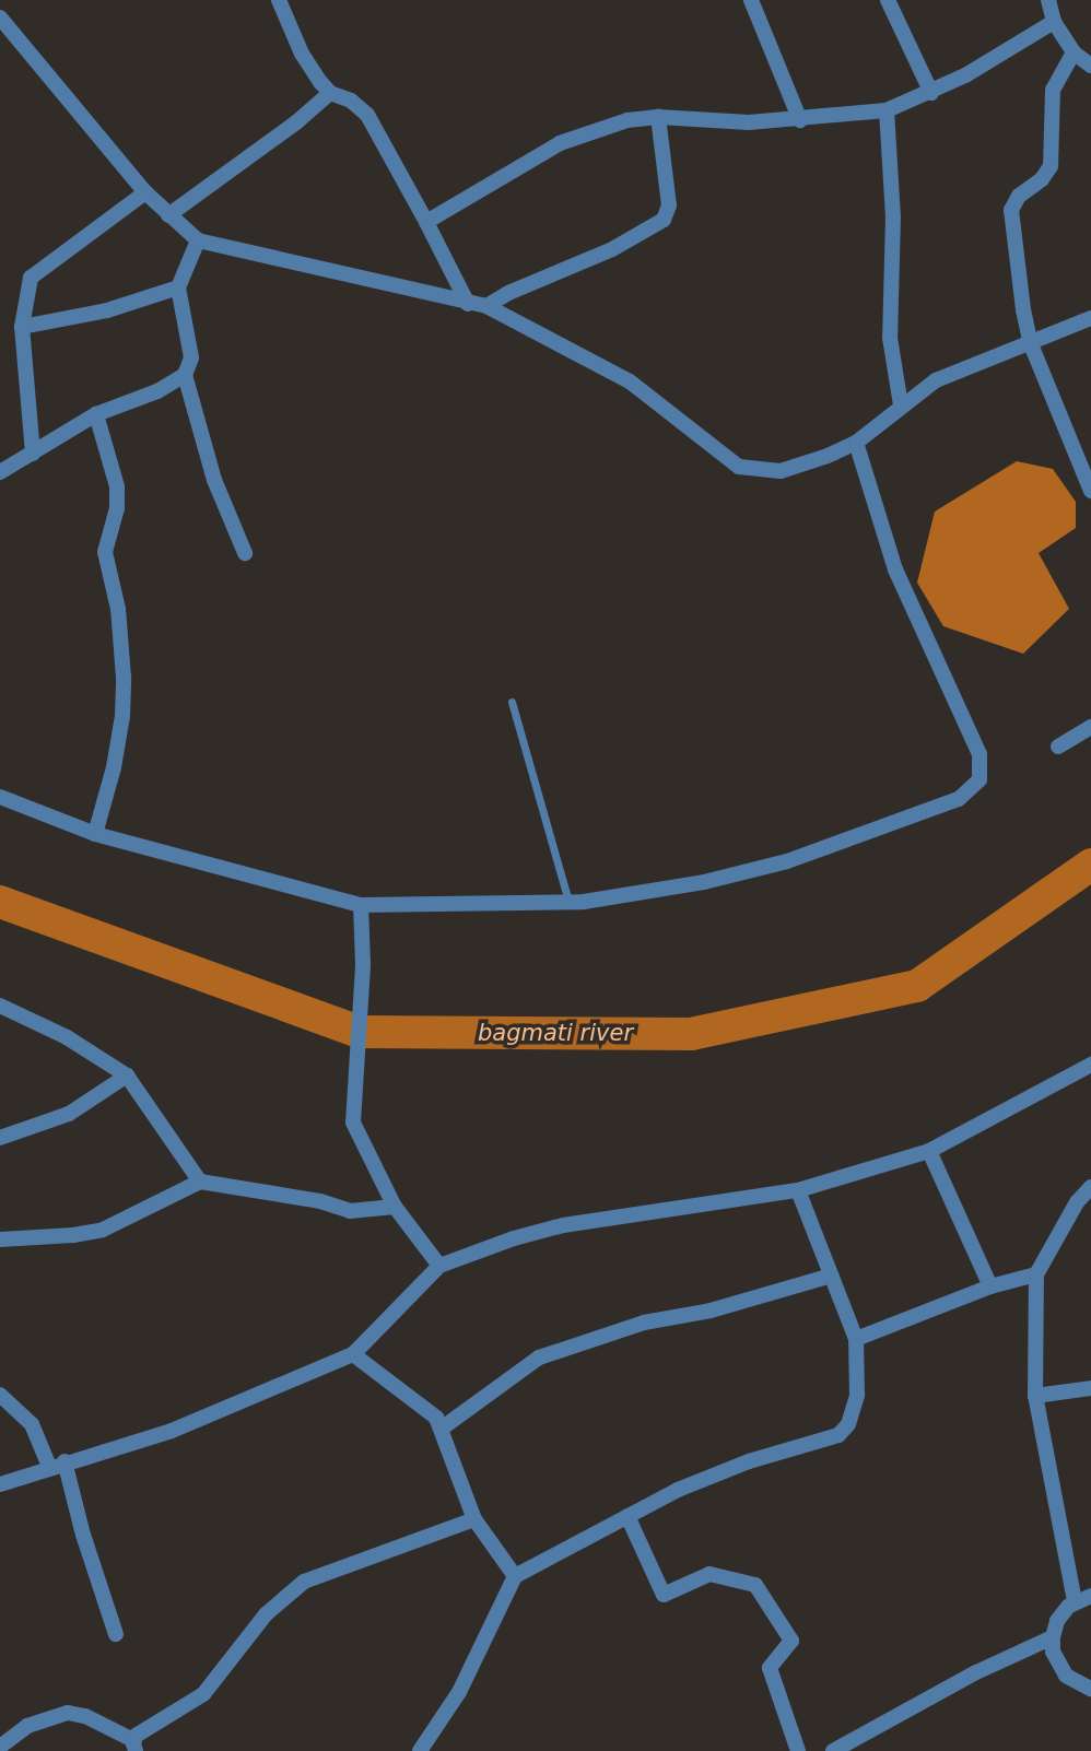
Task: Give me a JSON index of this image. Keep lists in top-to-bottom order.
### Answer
{
  "water": ["bagmati river"]
}
